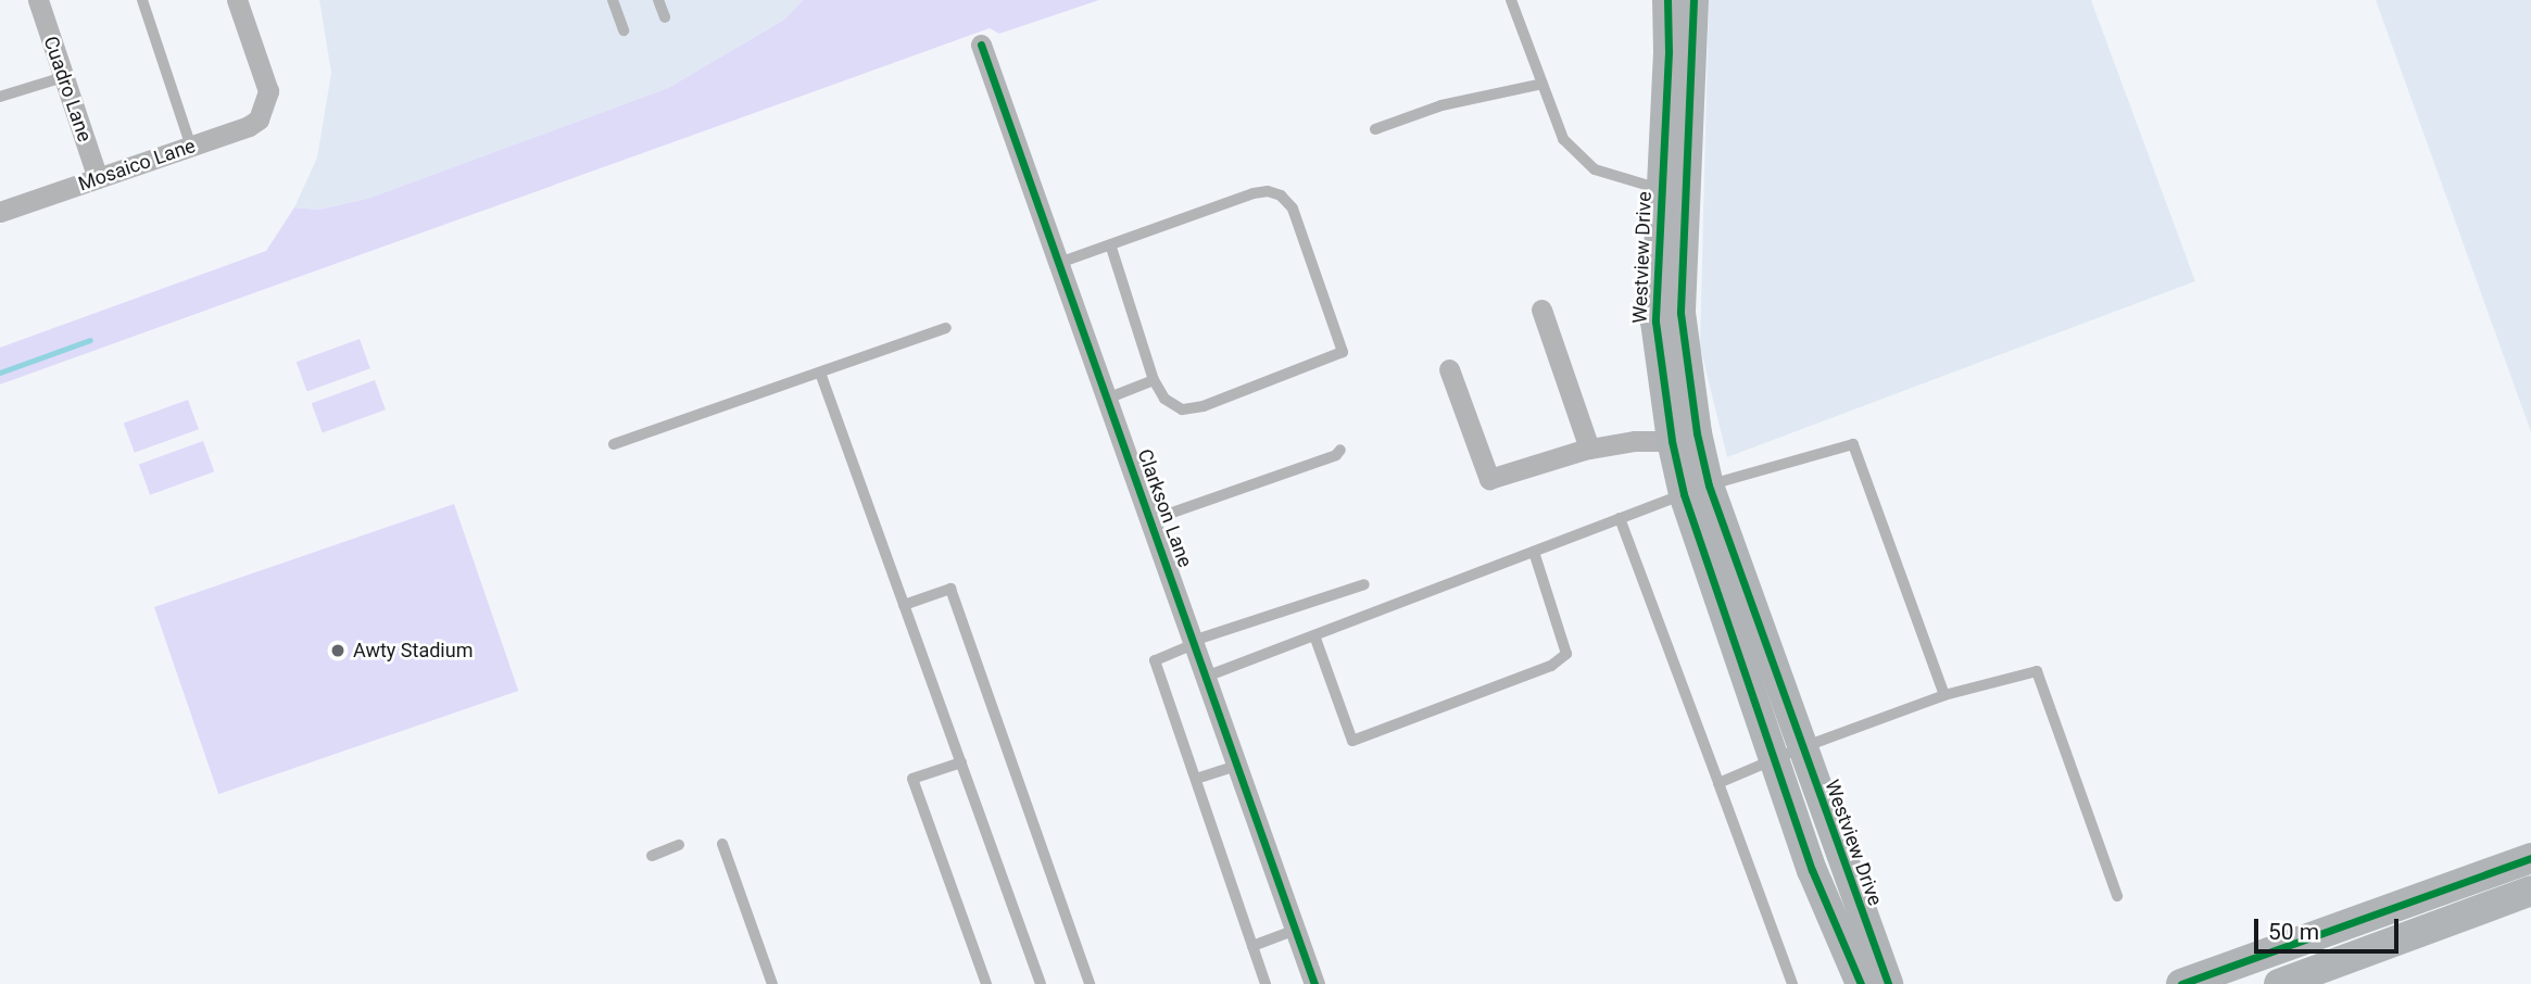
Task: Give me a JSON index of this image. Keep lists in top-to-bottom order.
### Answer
{
  "streets": {
    "main road": ["Westview Drive"],
    "street": ["Cuadro Lane", "Mosaico Lane", "Clarkson Lane"]
  },
  "crossings": [
    ["Cuadro Lane", "Mosaico Lane"]
  ],
  "places": ["Awty Stadium"],
  "scale_bar": "50 m"
}
